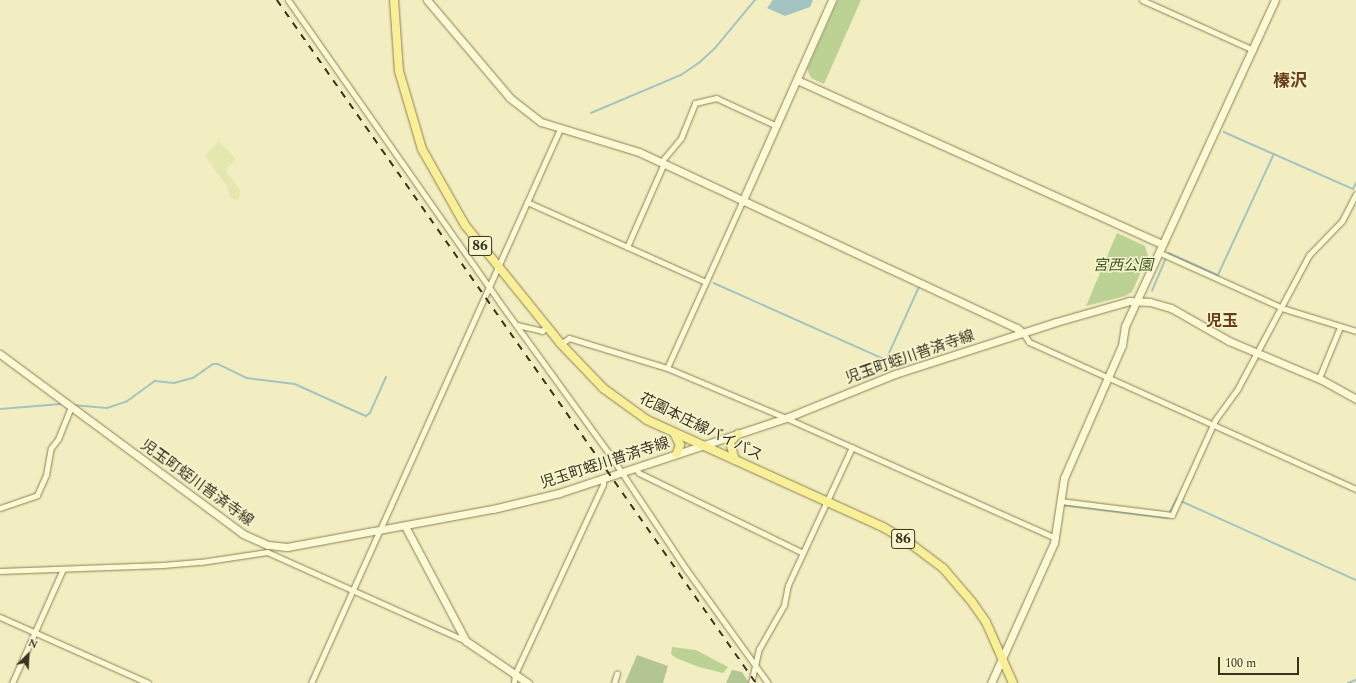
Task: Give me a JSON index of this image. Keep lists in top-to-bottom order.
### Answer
{
  "streets": {
    "main road": ["86", "花園本庄線バイパス"],
    "street": ["児玉町蛭川普済寺線"]
  },
  "crossings": [
    ["児玉町蛭川普済寺線", "花園本庄線バイパス"]
  ],
  "districts": ["榛沢", "児玉"],
  "parks": ["宮西公園"],
  "scale_bar": "100 m",
  "north": "top right"
}
